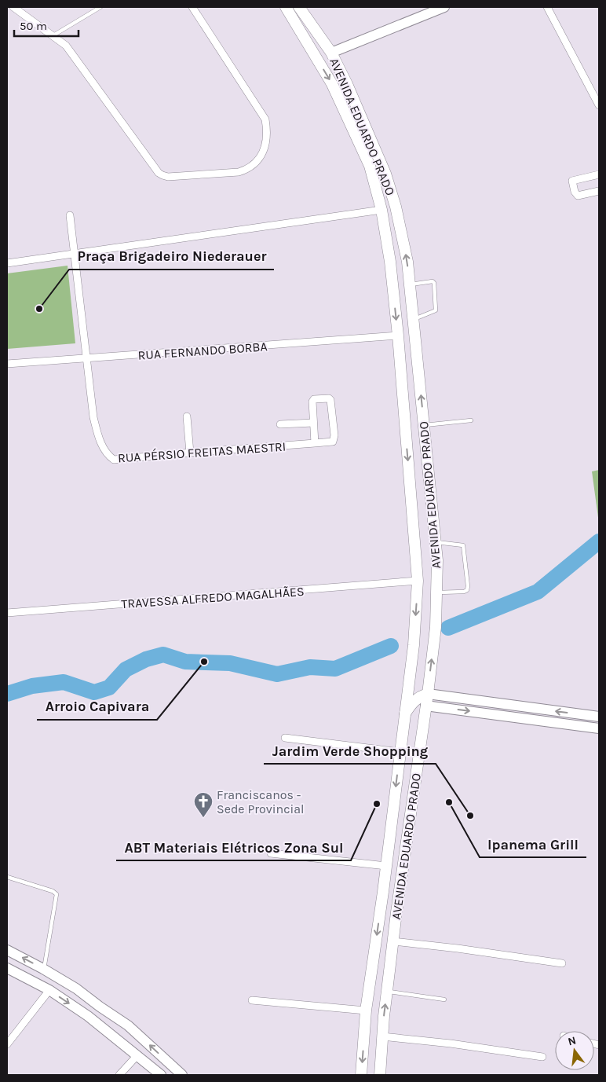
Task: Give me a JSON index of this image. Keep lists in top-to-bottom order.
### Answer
{
  "streets": {
    "main road": ["AVENIDA EDUARDO PRADO"],
    "street": ["RUA FERNANDO BORBA", "RUA PÉRSIO FREITAS MAESTRI", "TRAVESSA ALFREDO MAGALHÃES"]
  },
  "crossings": [
    ["AVENIDA EDUARDO PRADO", "RUA FERNANDO BORBA"],
    ["AVENIDA EDUARDO PRADO", "TRAVESSA ALFREDO MAGALHÃES"],
    ["RUA FERNANDO BORBA", "RUA PÉRSIO FREITAS MAESTRI"]
  ],
  "places": {
    "other": [
      "Praça Brigadeiro Niederauer",
      "Arroio Capivara",
      "Ipanema Grill",
      "ABT Materiais Elétricos Zona Sul",
      "Jardim Verde Shopping"
    ],
    "church": ["Franciscanos - Sede Provincial"]
  },
  "scale_bar": "50 m",
  "north": "top"
}
